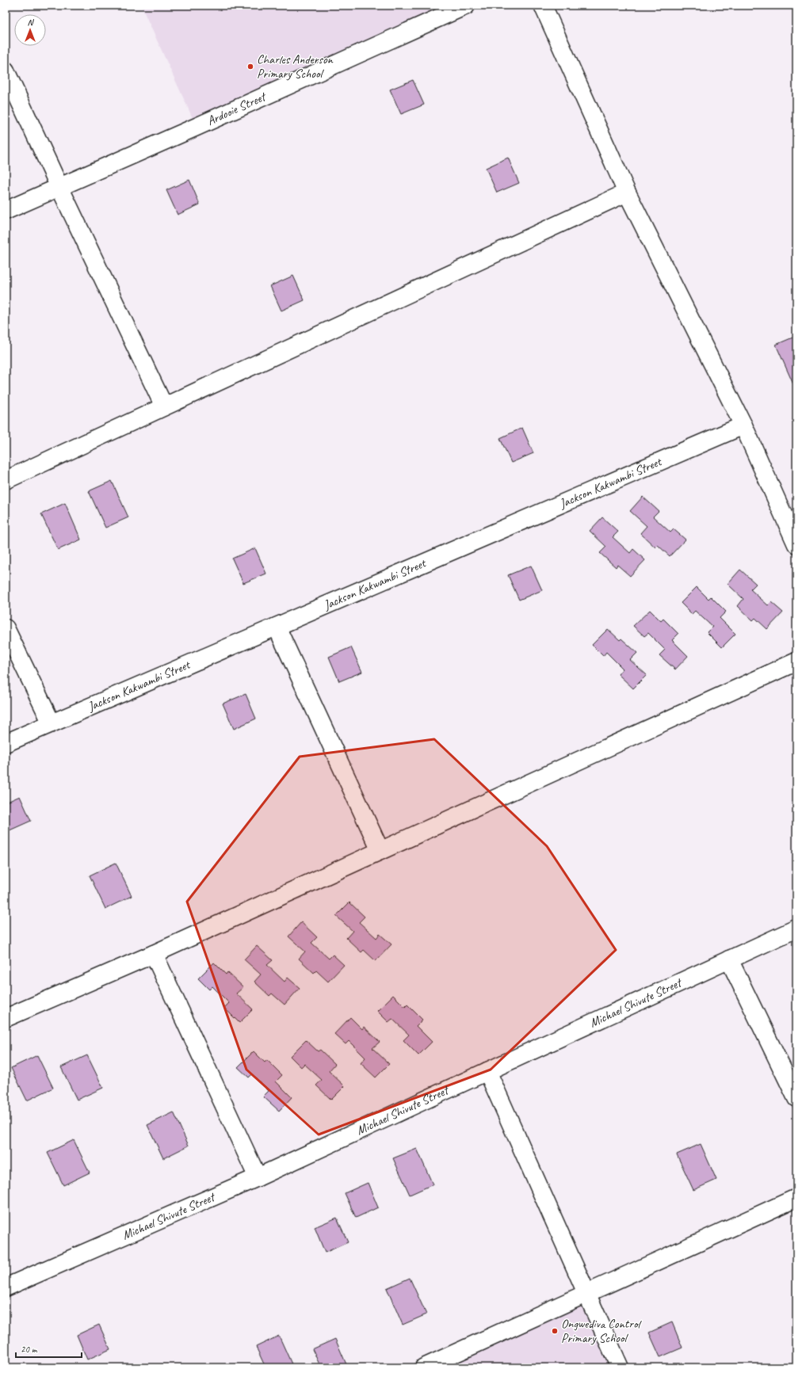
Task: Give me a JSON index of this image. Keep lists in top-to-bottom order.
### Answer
{
  "streets": {
    "street": ["Ardooie Street", "Jackson Kakwambi Street", "Michael Shivute Street"]
  },
  "places": ["Charles Anderson Primary School", "Ongwediva Control Primary School"],
  "scale_bar": "20 m",
  "north": "top"
}
